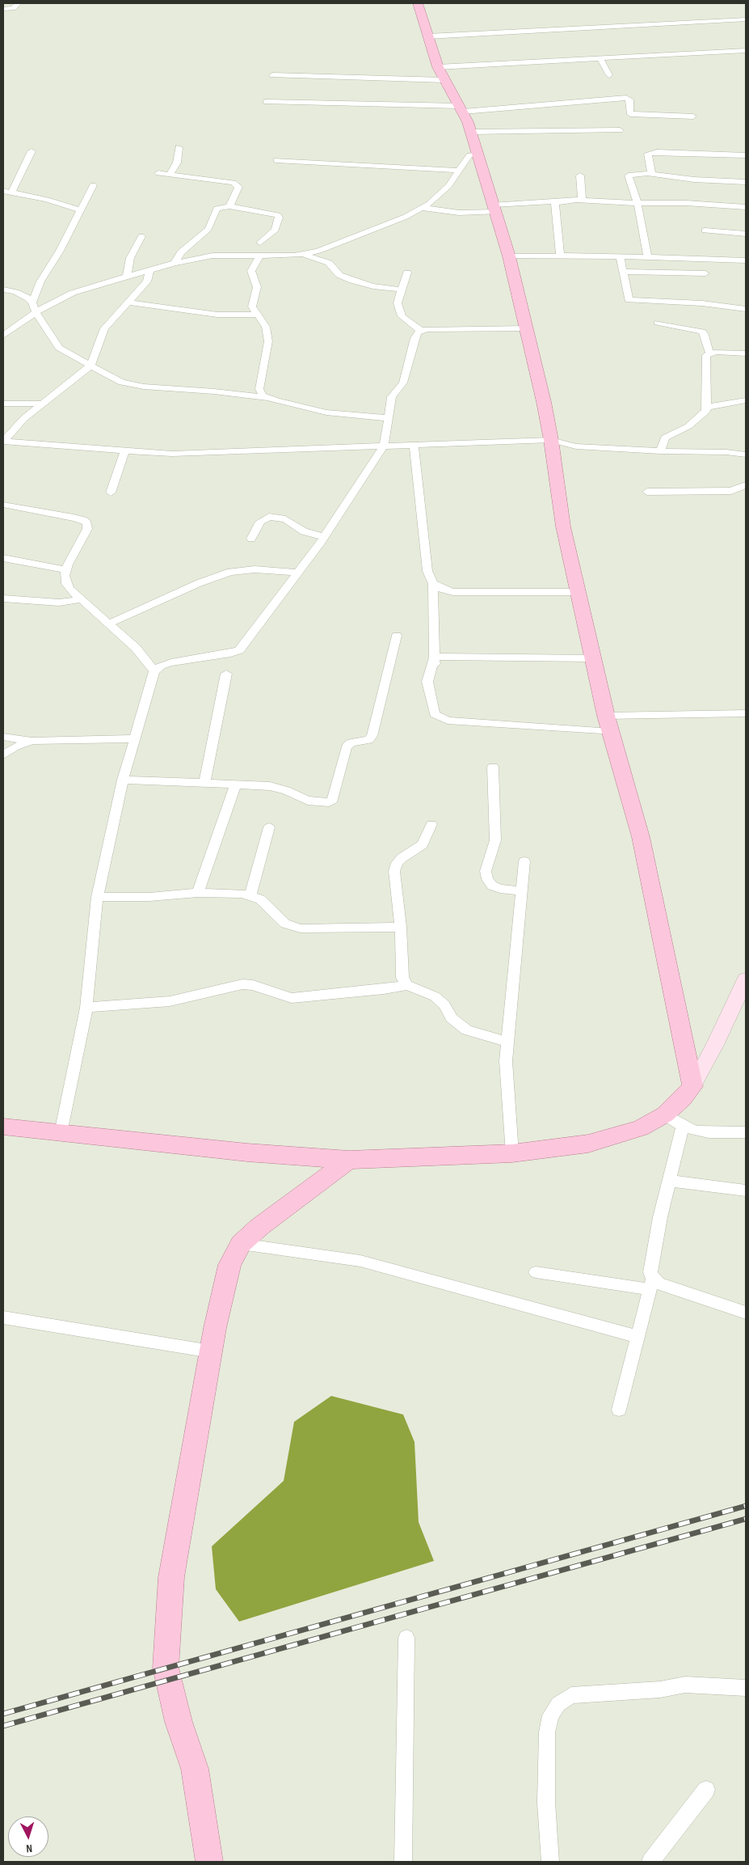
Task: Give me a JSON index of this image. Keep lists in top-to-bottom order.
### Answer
{
  "north": "bottom"
}
